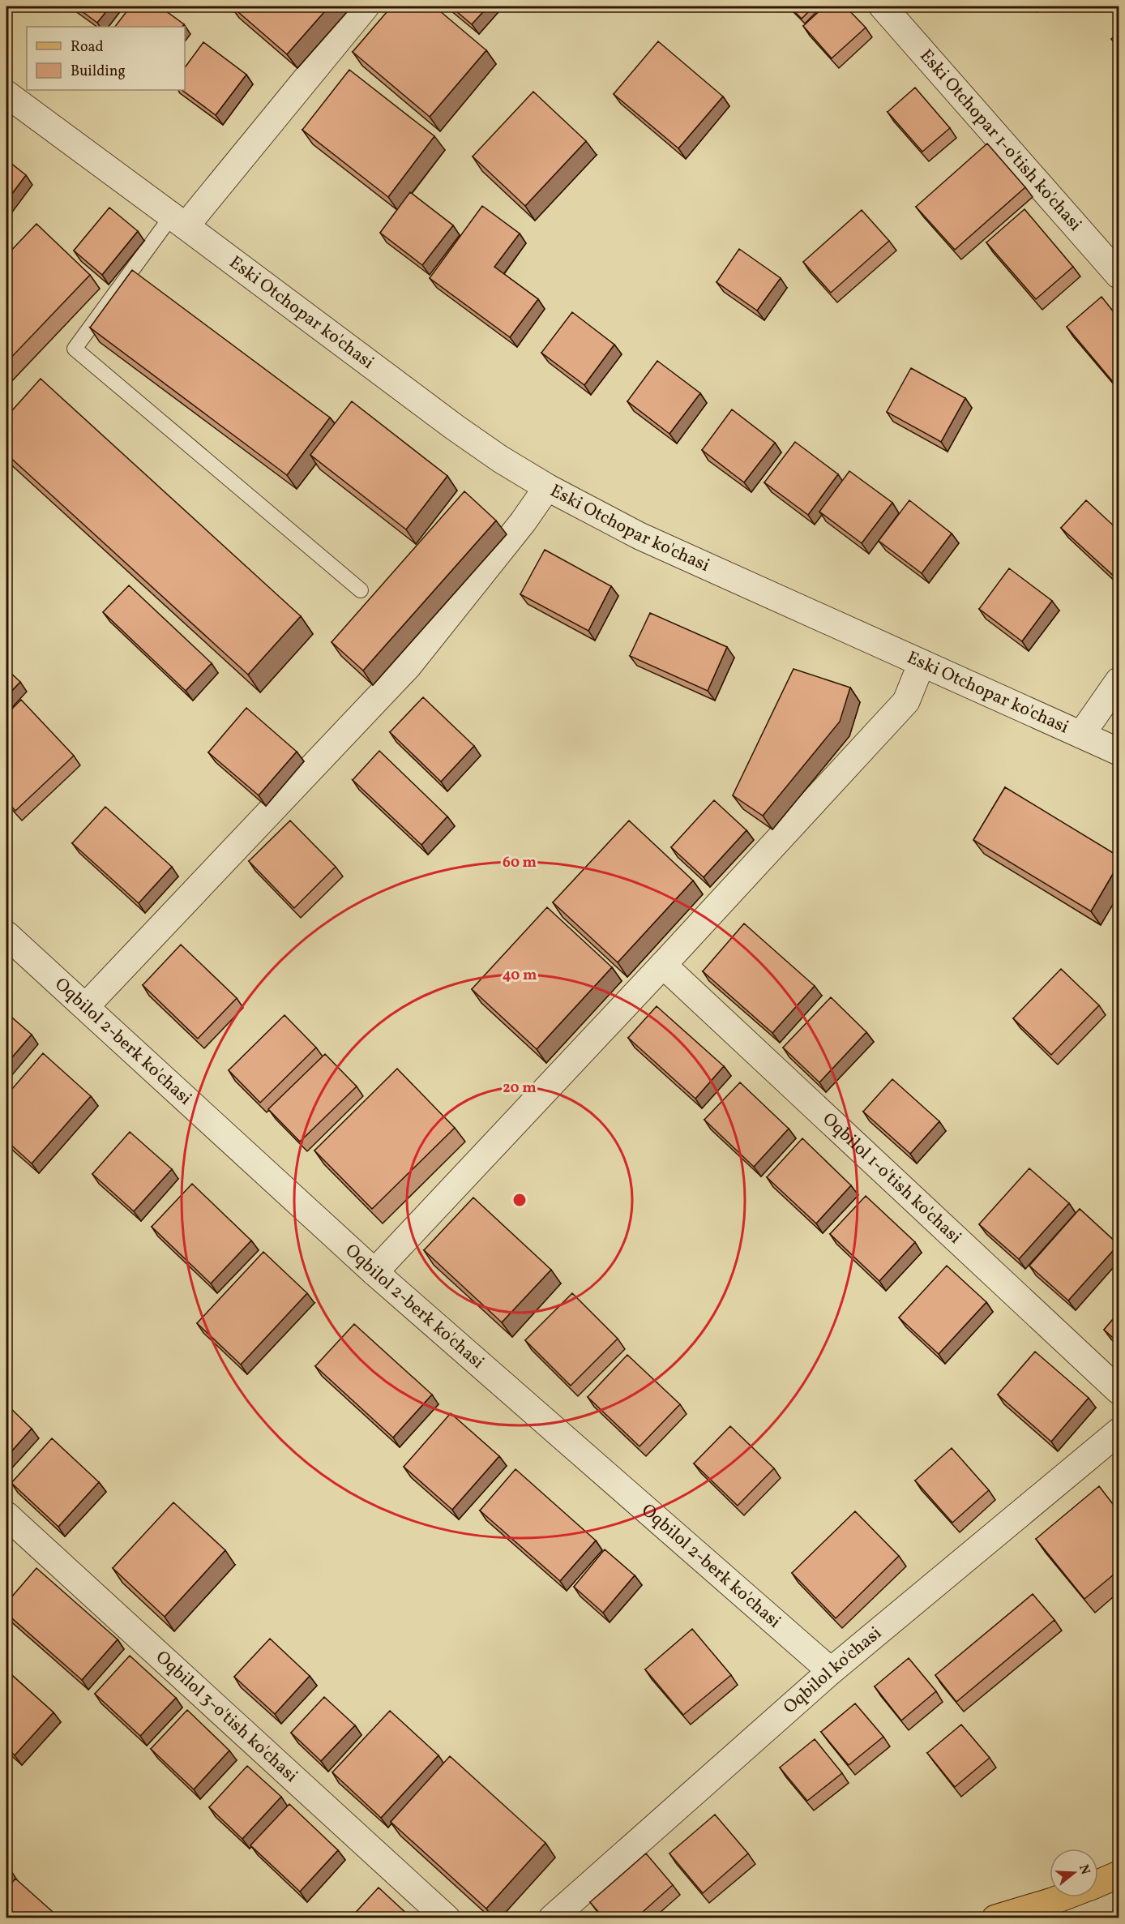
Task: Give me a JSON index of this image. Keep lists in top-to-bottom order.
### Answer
{
  "streets": {
    "street": [
      "Eski Otchopar 1-o'tish ko'chasi",
      "Eski Otchopar ko'chasi",
      "Oqbilol 2-berk ko'chasi",
      "Oqbilol 1-o'tish ko'chasi",
      "Oqbilol ko'chasi",
      "Oqbilol 3-o'tish ko'chasi"
    ]
  },
  "crossings": [
    ["Oqbilol 2-berk ko'chasi", "Oqbilol ko'chasi"]
  ],
  "legend": ["Road", "Building"],
  "north": "right",
  "rings": ["60 m", "40 m", "20 m"]
}
